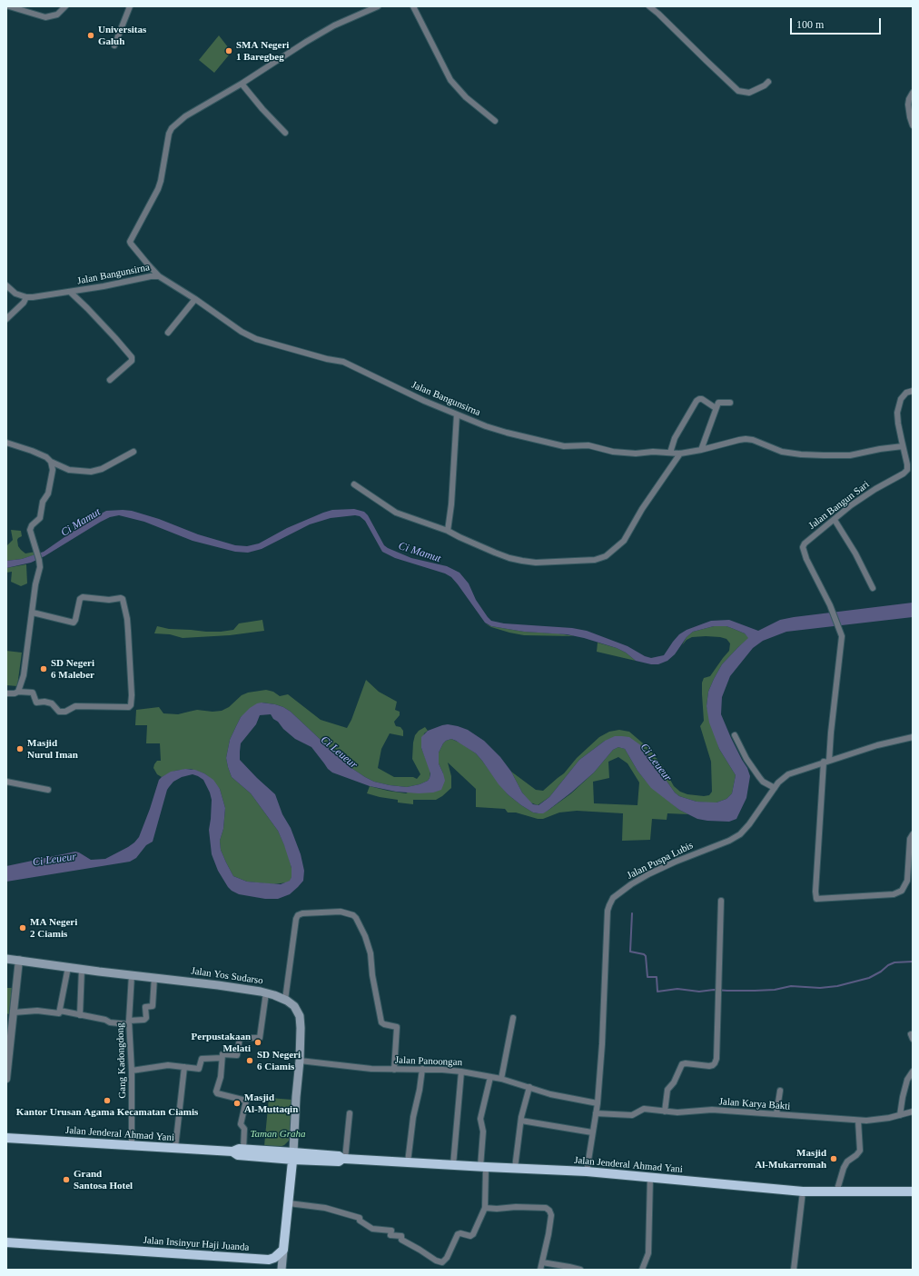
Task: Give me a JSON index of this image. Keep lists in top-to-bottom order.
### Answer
{
  "streets": {
    "highway": ["Jalan Jenderal Ahmad Yani", "Jalan Insinyur Haji Juanda"],
    "main road": ["Jalan Yos Sudarso"],
    "street": [
      "Jalan Bangunsirna",
      "Jalan Bangun Sari",
      "Jalan Puspa Lubis",
      "Gang Kadongdong",
      "Jalan Panoongan",
      "Jalan Karya Bakti"
    ]
  },
  "crossings": [
    ["Jalan Bangunsirna", "Jalan Bangun Sari"],
    ["Jalan Bangun Sari", "Jalan Puspa Lubis"],
    ["Jalan Puspa Lubis", "Jalan Panoongan"],
    ["Jalan Puspa Lubis", "Jalan Karya Bakti"],
    ["Jalan Puspa Lubis", "Jalan Jenderal Ahmad Yani"],
    ["Jalan Yos Sudarso", "Gang Kadongdong"],
    ["Jalan Yos Sudarso", "Jalan Panoongan"],
    ["Jalan Yos Sudarso", "Jalan Jenderal Ahmad Yani"],
    ["Gang Kadongdong", "Jalan Jenderal Ahmad Yani"]
  ],
  "water": ["Ci Mamut", "Ci Leueur"],
  "parks": ["Taman Graha"],
  "places": [
    "Universitas Galuh",
    "SMA Negeri 1 Baregbeg",
    "SD Negeri 6 Maleber",
    "Masjid Nurul Iman",
    "MA Negeri 2 Ciamis",
    "Perpustakaan Melati",
    "SD Negeri 6 Ciamis",
    "Kantor Urusan Agama Kecamatan Ciamis",
    "Masjid Al-Muttaqin",
    "Masjid Al-Mukarromah",
    "Grand Santosa Hotel"
  ],
  "scale_bar": "100 m"
}
